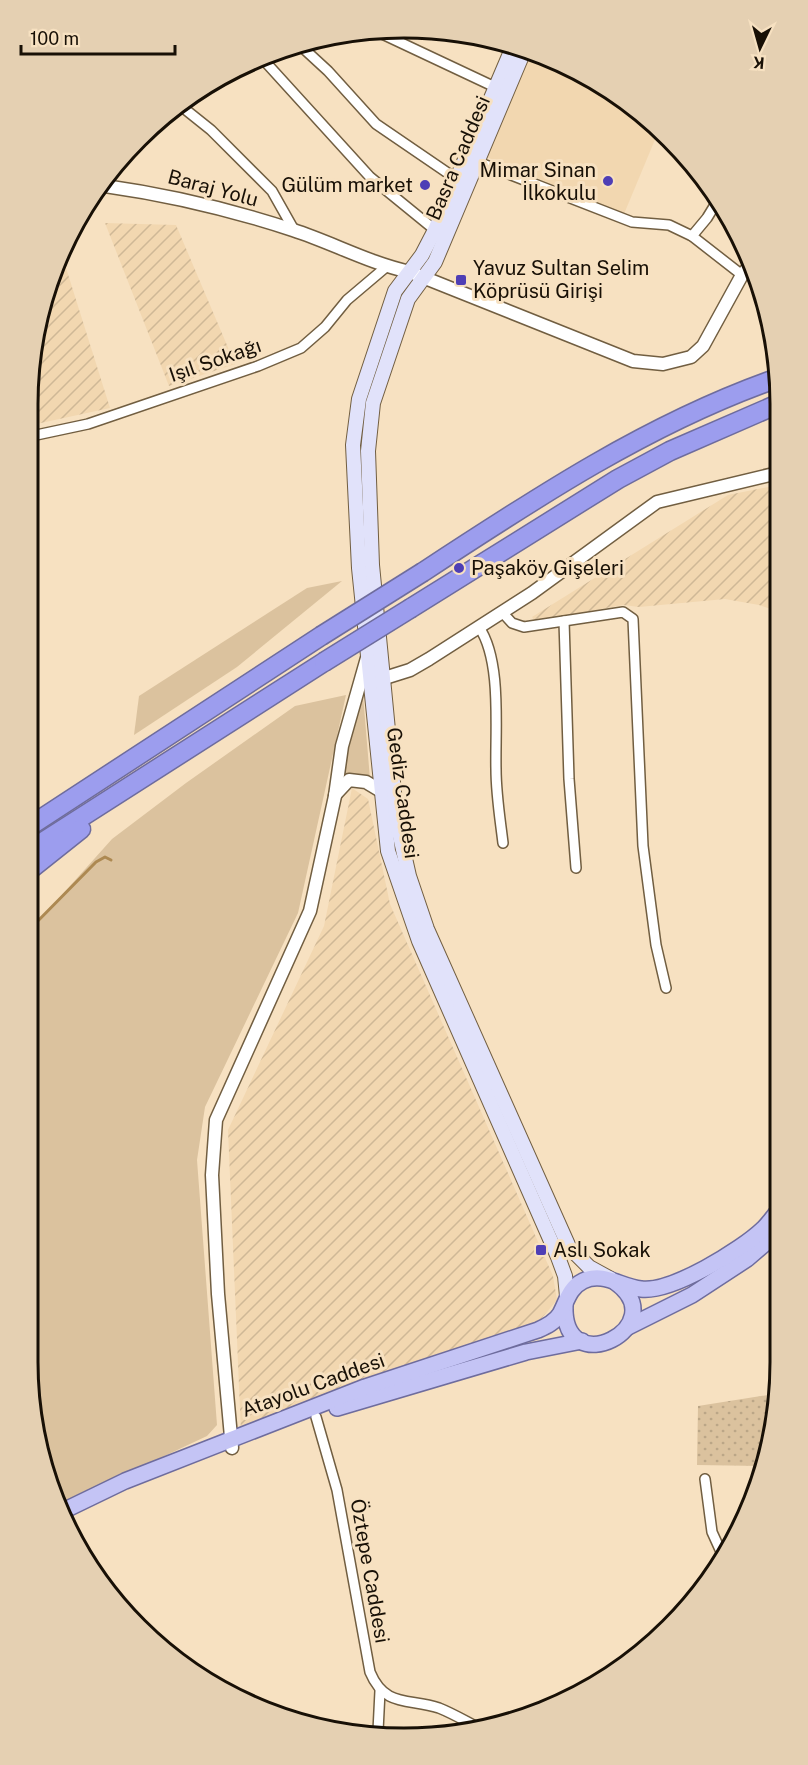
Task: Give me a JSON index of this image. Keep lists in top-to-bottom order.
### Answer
{
  "streets": {
    "main road": ["Basra Caddesi", "Gediz Caddesi", "Atayolu Caddesi"],
    "street": ["Baraj Yolu", "Işıl Sokağı", "Öztepe Caddesi"]
  },
  "crossings": [
    ["Basra Caddesi", "Baraj Yolu"],
    ["Basra Caddesi", "Gediz Caddesi"],
    ["Baraj Yolu", "Işıl Sokağı"],
    ["Baraj Yolu", "Gediz Caddesi"],
    ["Gediz Caddesi", "Atayolu Caddesi"],
    ["Atayolu Caddesi", "Öztepe Caddesi"]
  ],
  "places": {
    "other": ["Mimar Sinan İlkokulu", "Gülüm market", "Paşaköy Gişeleri"],
    "transit": ["Yavuz Sultan Selim Köprüsü Girişi", "Aslı Sokak"]
  },
  "scale_bar": "100 m",
  "north": "bottom"
}
